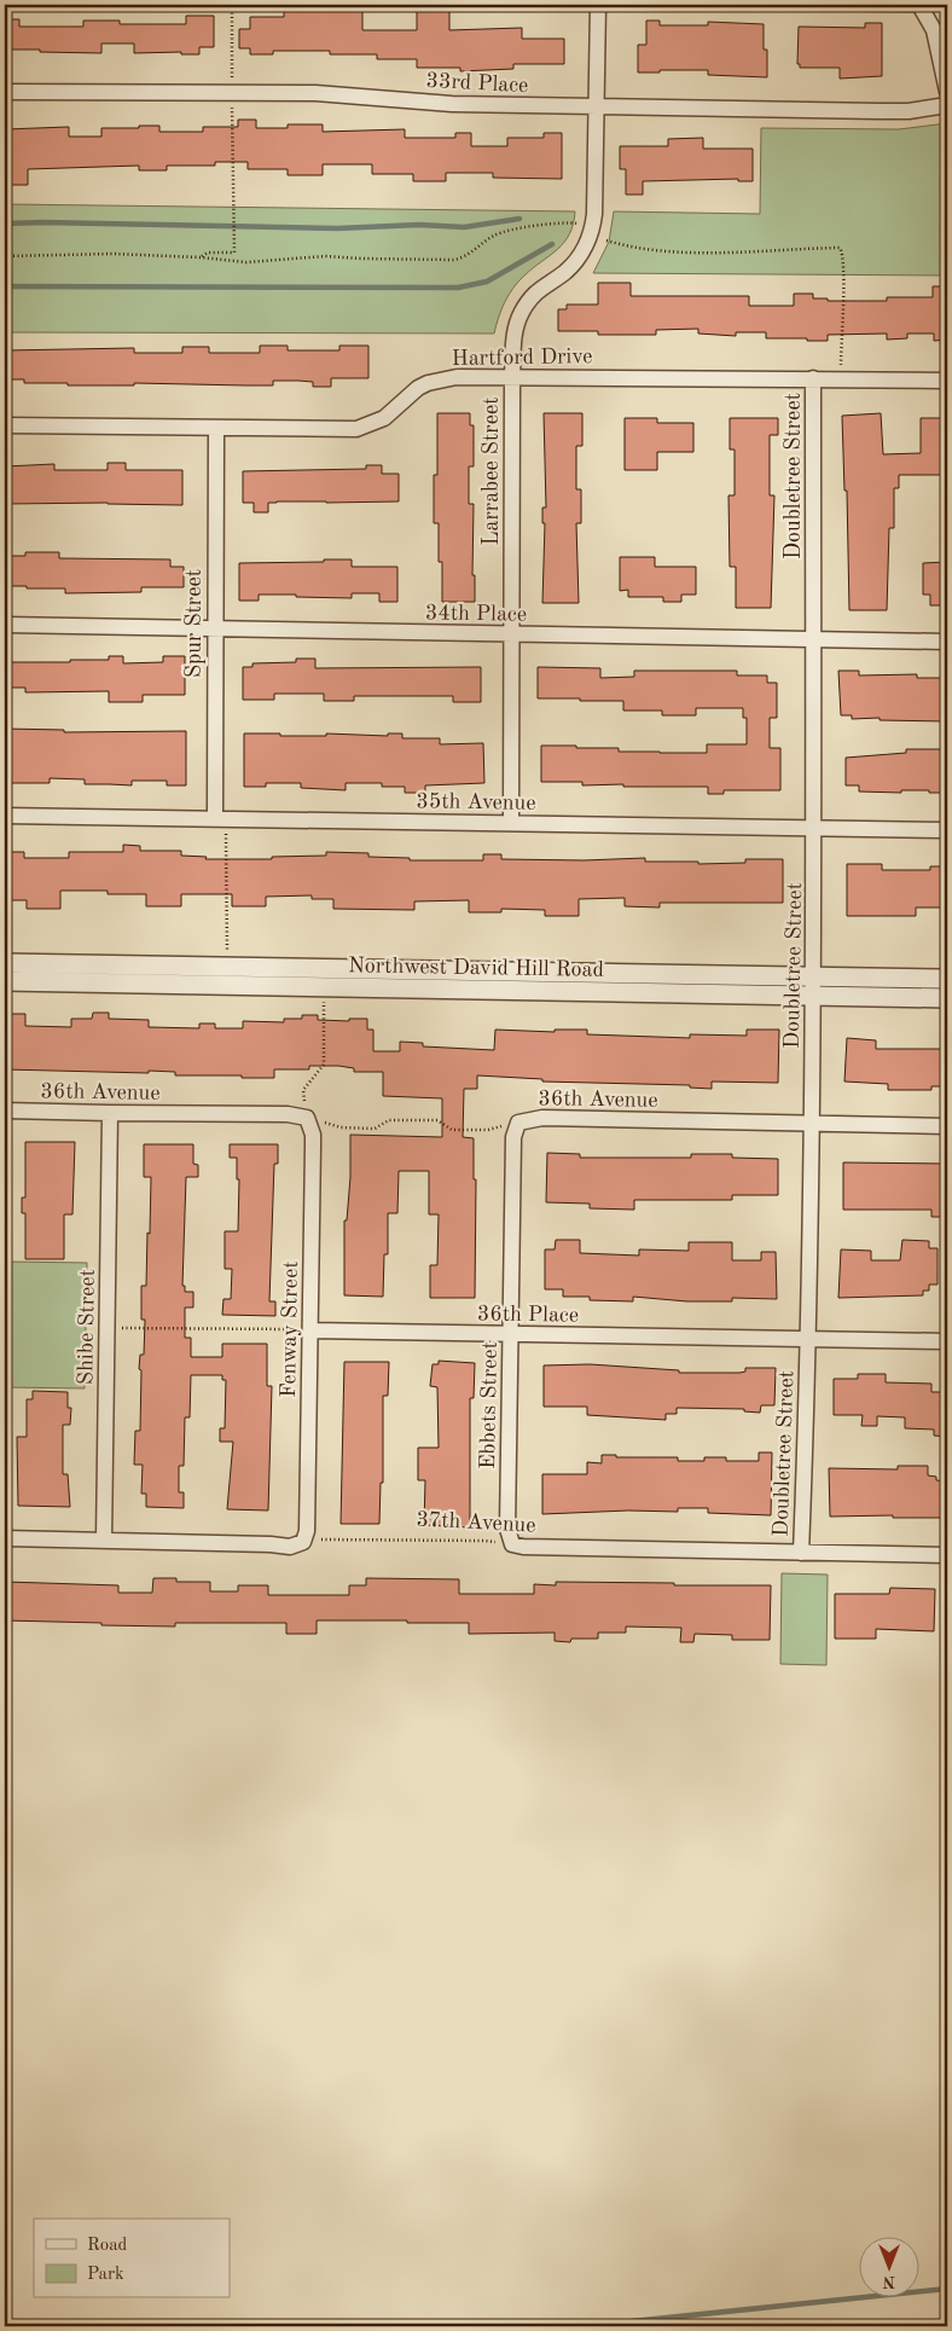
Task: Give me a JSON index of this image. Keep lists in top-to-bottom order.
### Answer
{
  "streets": {
    "street": [
      "33rd Place",
      "Hartford Drive",
      "Larrabee Street",
      "Doubletree Street",
      "34th Place",
      "Spur Street",
      "35th Avenue",
      "Northwest David Hill Road",
      "36th Avenue",
      "36th Place",
      "Shibe Street",
      "Fenway Street",
      "Ebbets Street",
      "37th Avenue"
    ]
  },
  "crossings": [
    ["33rd Place", "Larrabee Street"],
    ["Hartford Drive", "Larrabee Street"],
    ["Hartford Drive", "Doubletree Street"],
    ["Hartford Drive", "Spur Street"],
    ["Larrabee Street", "34th Place"],
    ["Larrabee Street", "35th Avenue"],
    ["Doubletree Street", "34th Place"],
    ["Doubletree Street", "35th Avenue"],
    ["Doubletree Street", "Northwest David Hill Road"],
    ["Doubletree Street", "36th Avenue"],
    ["Doubletree Street", "36th Place"],
    ["Doubletree Street", "37th Avenue"],
    ["34th Place", "Spur Street"],
    ["Spur Street", "35th Avenue"],
    ["36th Avenue", "Shibe Street"],
    ["36th Avenue", "Fenway Street"],
    ["36th Avenue", "Ebbets Street"],
    ["36th Place", "Fenway Street"],
    ["36th Place", "Ebbets Street"],
    ["Fenway Street", "37th Avenue"],
    ["Ebbets Street", "37th Avenue"]
  ],
  "legend": ["Road", "Park"],
  "north": "bottom"
}
